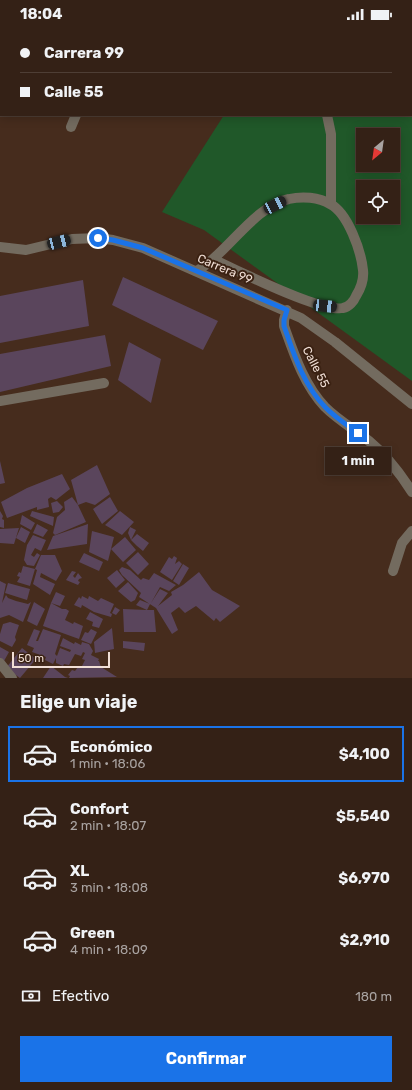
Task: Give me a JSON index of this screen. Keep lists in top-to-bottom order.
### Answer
{
  "streets": {
    "street": ["Carrera 99", "Calle 55"]
  },
  "crossings": [
    ["Carrera 99", "Calle 55"]
  ],
  "scale_bar": "50 m",
  "north": "bottom left",
  "page": {
    "status": "18:04",
    "banner": ["Carrera 99", "Calle 55"],
    "bubble": "1 min",
    "scale": "50 m",
    "heading": "Elige un viaje",
    "list": [
      {
        "name": "Económico",
        "note": "1 min · 18:06",
        "value": "$4,100"
      },
      {
        "name": "Confort",
        "note": "2 min · 18:07",
        "value": "$5,540"
      },
      {
        "name": "XL",
        "note": "3 min · 18:08",
        "value": "$6,970"
      },
      {
        "name": "Green",
        "note": "4 min · 18:09",
        "value": "$2,910"
      }
    ],
    "pay": ["Efectivo", "180 m"],
    "buttons": "Confirmar"
  }
}
